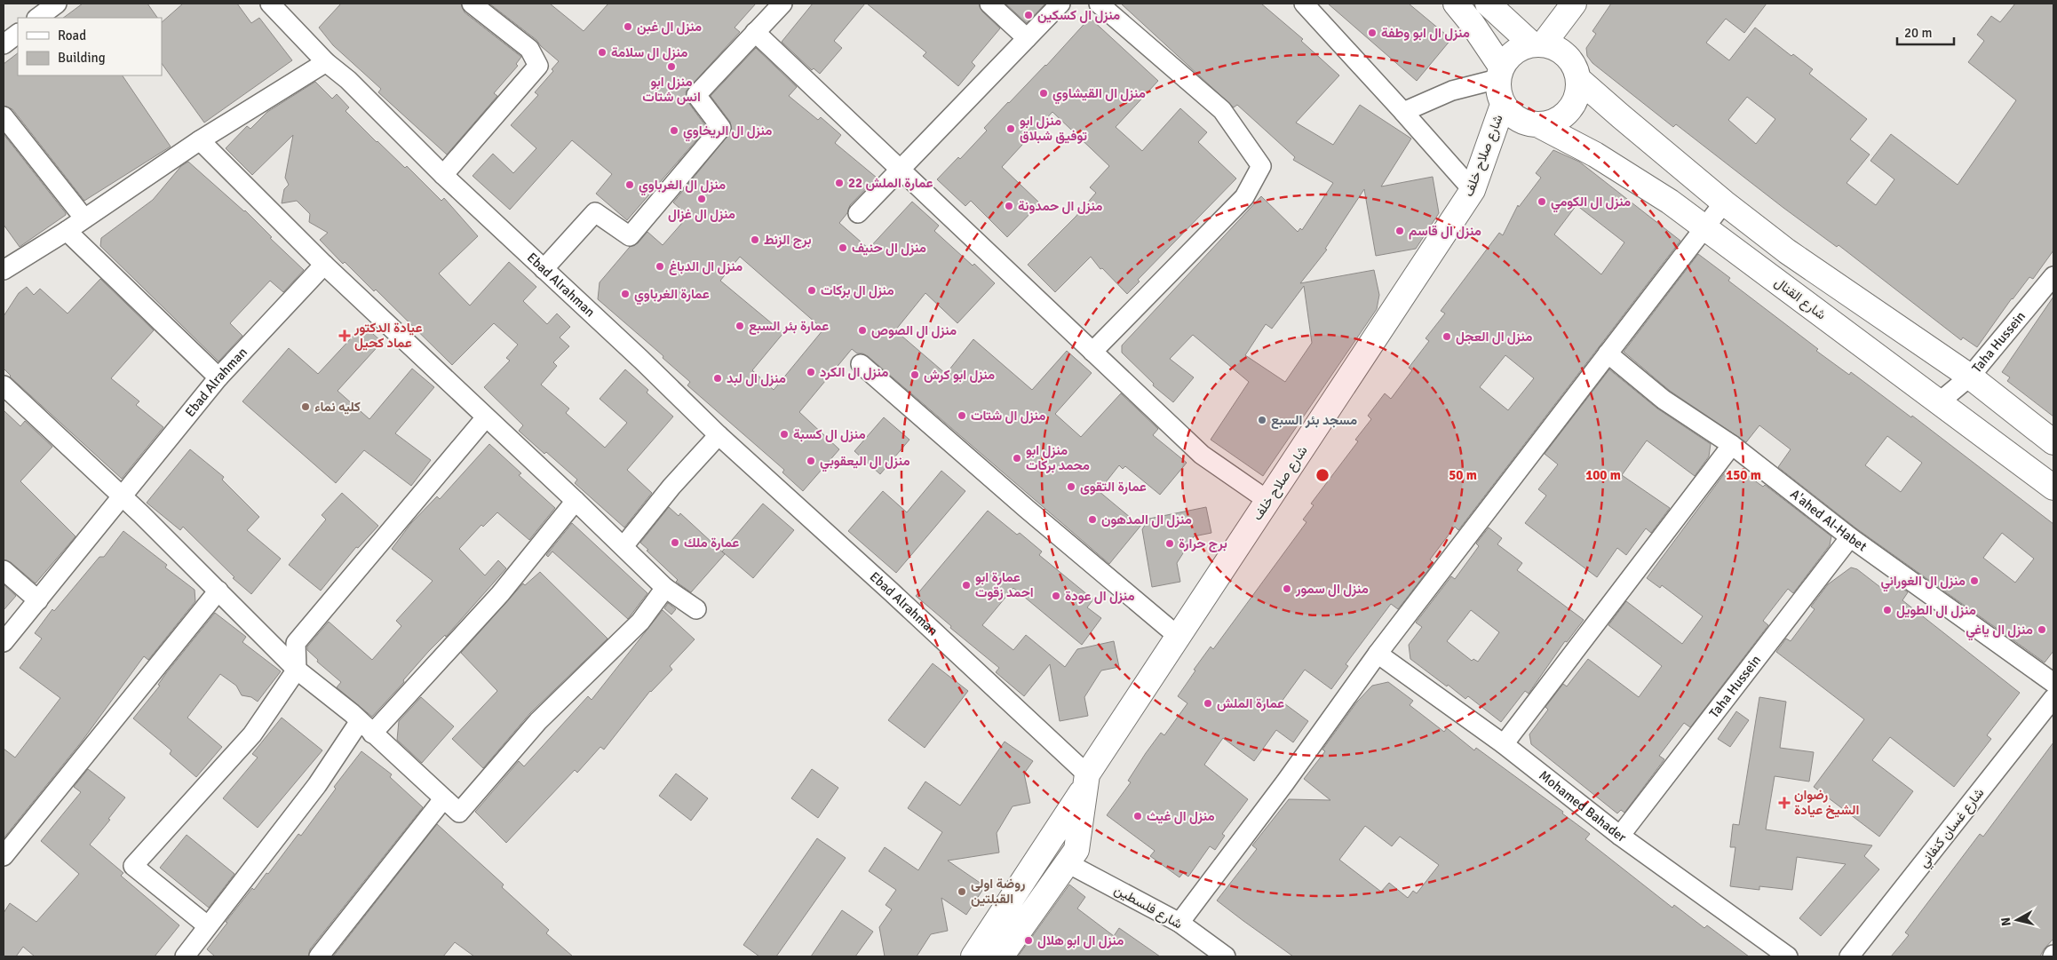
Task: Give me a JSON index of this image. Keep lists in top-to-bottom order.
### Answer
{
  "streets": {
    "main road": ["شارع صلاح خلف", "شارع القنال"],
    "street": [
      "Ebad Alrahman",
      "Taha Hussein",
      "A'ahed Al-Habet",
      "Mohamed Bahader",
      "شارع غسان كنفاني",
      "شارع فلسطين"
    ]
  },
  "crossings": [
    ["شارع صلاح خلف", "Ebad Alrahman"],
    ["شارع صلاح خلف", "شارع القنال"],
    ["شارع صلاح خلف", "شارع فلسطين"],
    ["شارع القنال", "Taha Hussein"],
    ["Taha Hussein", "A'ahed Al-Habet"],
    ["Taha Hussein", "Mohamed Bahader"]
  ],
  "places": {
    "other": [
      "منزل ال كسكين",
      "منزل ال غبن",
      "منزل ال ابو وطفة",
      "منزل ال سلامة",
      "منزل ابو انس شتات",
      "منزل ال القيشاوي",
      "منزل ابو توفيق شبلاق",
      "منزل ال الريخاوي",
      "عمارة الملش 22",
      "منزل ال الغرباوي",
      "منزل ال غزال",
      "منزل ال الكومي",
      "منزل ال حمدونة",
      "منزل ال قاسم",
      "برج الزنط",
      "منزل ال حنيف",
      "منزل ال الدباغ",
      "منزل ال بركات",
      "عمارة الغرباوي",
      "عمارة بئر السبع",
      "منزل ال الصوص",
      "منزل ال العجل",
      "منزل ال الكرد",
      "منزل ابو كرش",
      "منزل ال لبد",
      "كليه نماء",
      "منزل ال شتات",
      "مسجد بئر السبع",
      "منزل ال كسبة",
      "منزل ابو محمد بركات",
      "منزل ال اليعقوبي",
      "عمارة التقوى",
      "منزل ال المدهون",
      "عمارة ملك",
      "برج حرارة",
      "منزل ال الغوراني",
      "عمارة ابو احمد زقوت",
      "منزل ال سمور",
      "منزل ال عودة",
      "منزل ال الطويل",
      "منزل ال ياغي",
      "عمارة الملش",
      "منزل ال غيث",
      "روضة اولى القبلتين",
      "منزل ال ابو هلال"
    ],
    "health": ["عيادة الدكتور عماد كحيل", "رضوان الشيخ عيادة"]
  },
  "legend": ["Road", "Building"],
  "scale_bar": "20 m",
  "north": "left",
  "rings": ["50 m", "100 m", "150 m"]
}
